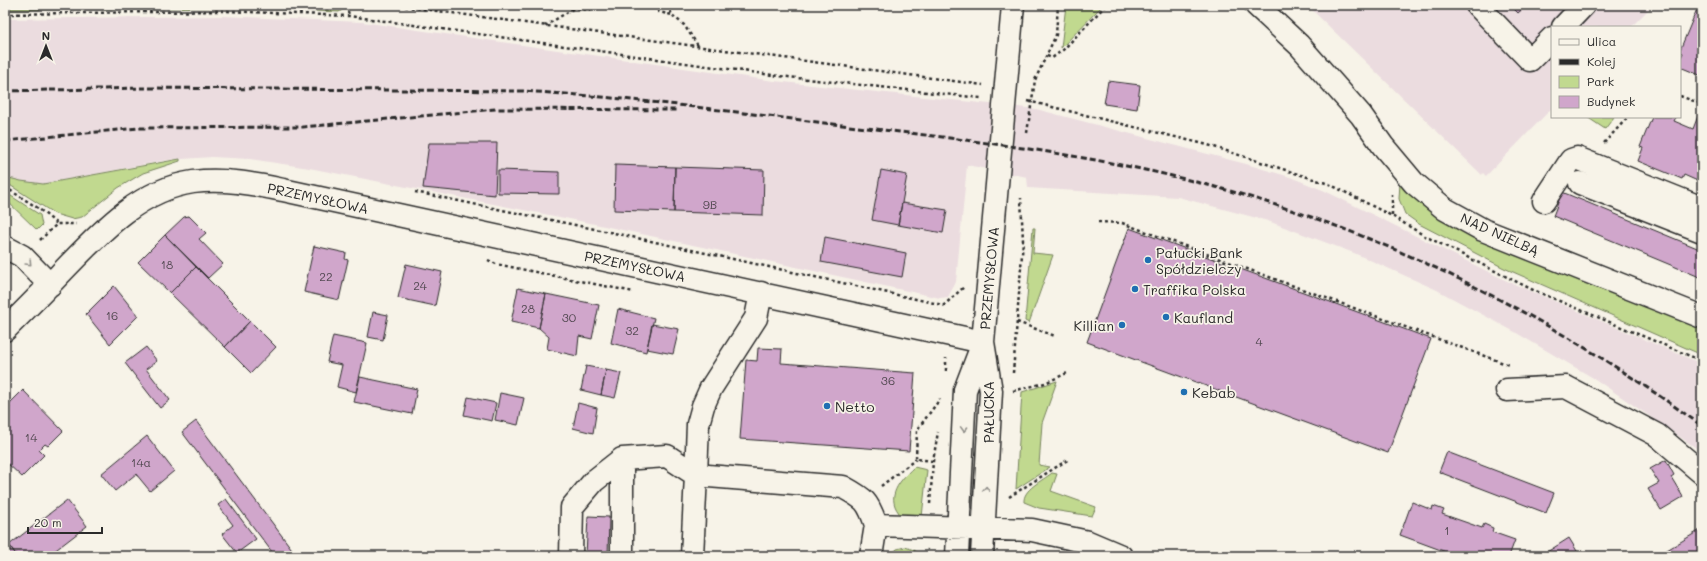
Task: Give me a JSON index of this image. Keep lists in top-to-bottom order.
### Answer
{
  "streets": {
    "street": ["PRZEMYSŁOWA", "NAD NIELBĄ", "PAŁUCKA"]
  },
  "crossings": [
    ["PRZEMYSŁOWA", "PAŁUCKA"]
  ],
  "places": [
    "Pałucki Bank Spółdzielczy",
    "Traffika Polska",
    "Kaufland",
    "Killian",
    "Kebab",
    "Netto"
  ],
  "house_numbers": [
    "9B",
    "18",
    "22",
    "24",
    "28",
    "16",
    "30",
    "32",
    "4",
    "36",
    "14",
    "14a",
    "1"
  ],
  "legend": [
    "Ulica",
    "Kolej",
    "Park",
    "Budynek"
  ],
  "scale_bar": "20 m",
  "north": "top"
}
